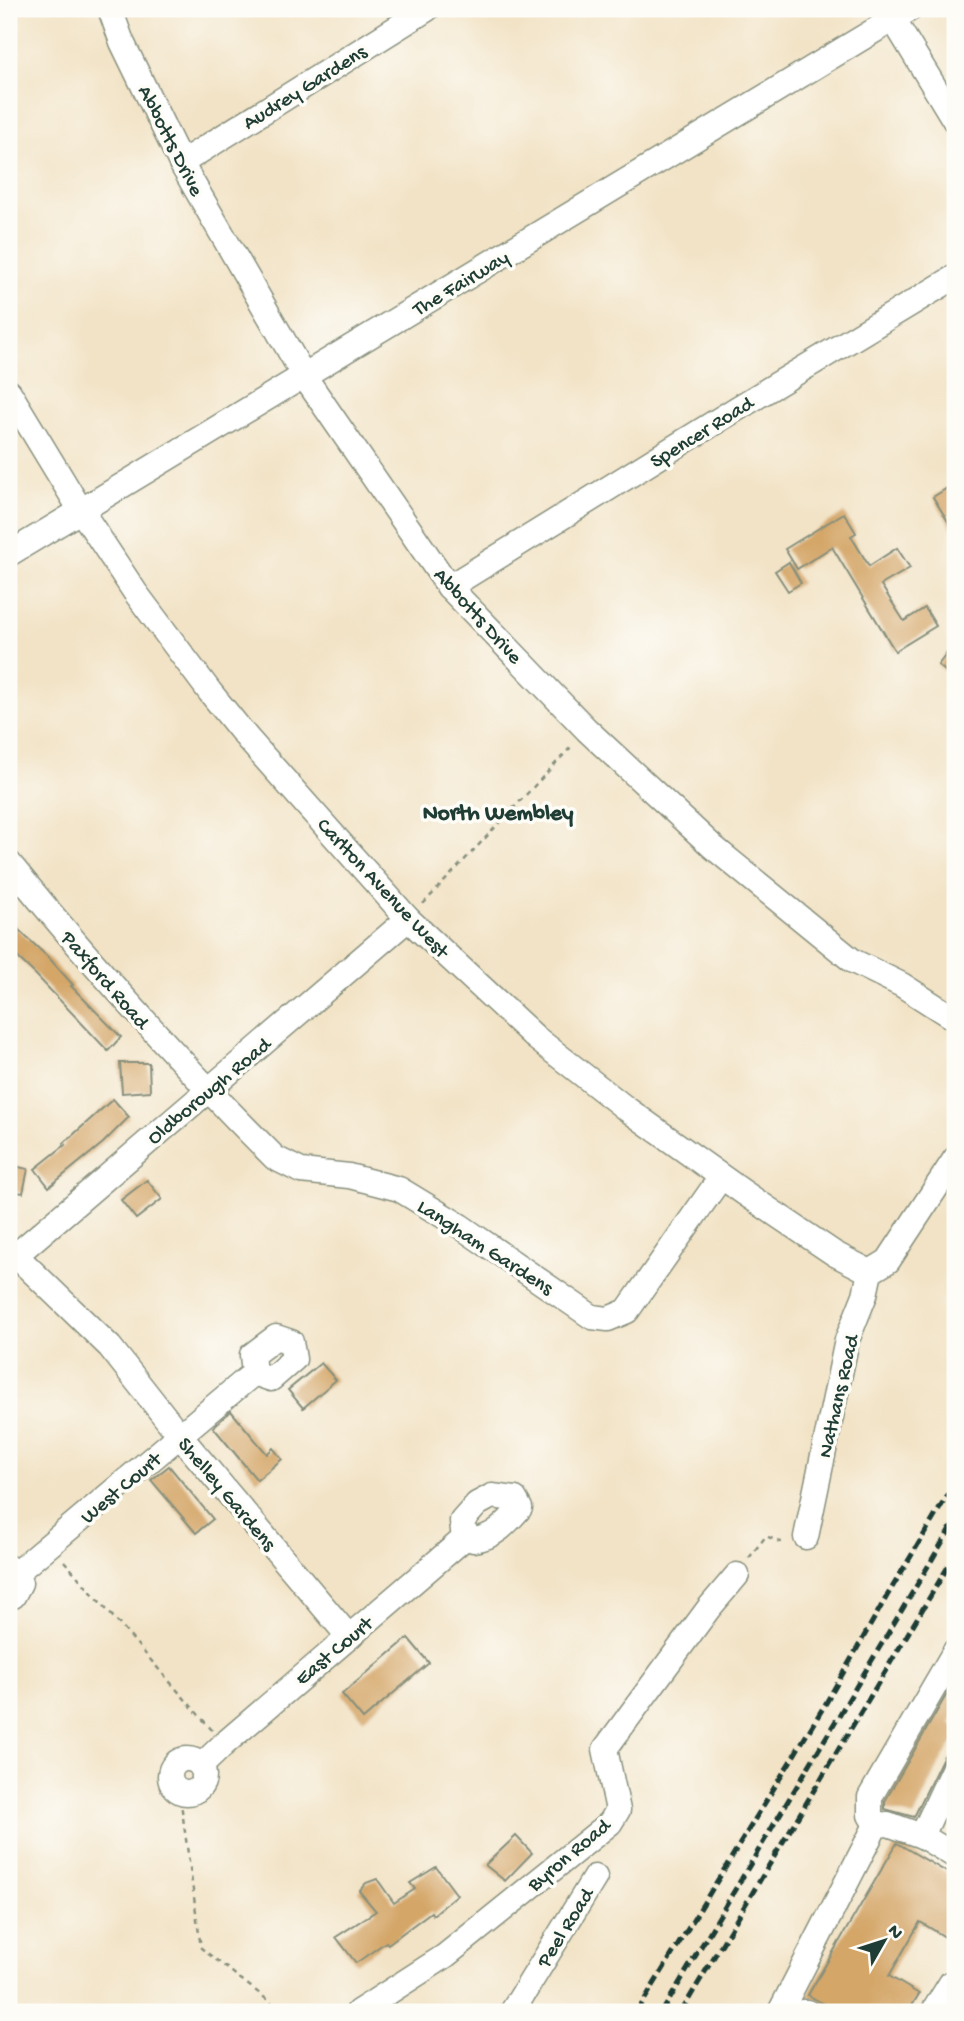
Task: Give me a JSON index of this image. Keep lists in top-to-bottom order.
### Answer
{
  "streets": {
    "street": [
      "Audrey Gardens",
      "Abbotts Drive",
      "The Fairway",
      "Spencer Road",
      "Carlton Avenue West",
      "Paxford Road",
      "Oldborough Road",
      "Langham Gardens",
      "Nathans Road",
      "West Court",
      "Shelley Gardens",
      "East Court",
      "Byron Road",
      "Peel Road"
    ]
  },
  "crossings": [
    ["Audrey Gardens", "Abbotts Drive"],
    ["Abbotts Drive", "The Fairway"],
    ["Abbotts Drive", "Spencer Road"],
    ["The Fairway", "Carlton Avenue West"],
    ["Carlton Avenue West", "Oldborough Road"],
    ["Carlton Avenue West", "Langham Gardens"],
    ["Carlton Avenue West", "Nathans Road"],
    ["Paxford Road", "Oldborough Road"],
    ["Paxford Road", "Langham Gardens"],
    ["Oldborough Road", "Langham Gardens"],
    ["Oldborough Road", "Shelley Gardens"],
    ["West Court", "Shelley Gardens"],
    ["Shelley Gardens", "East Court"]
  ],
  "districts": ["North Wembley"],
  "north": "top right"
}
